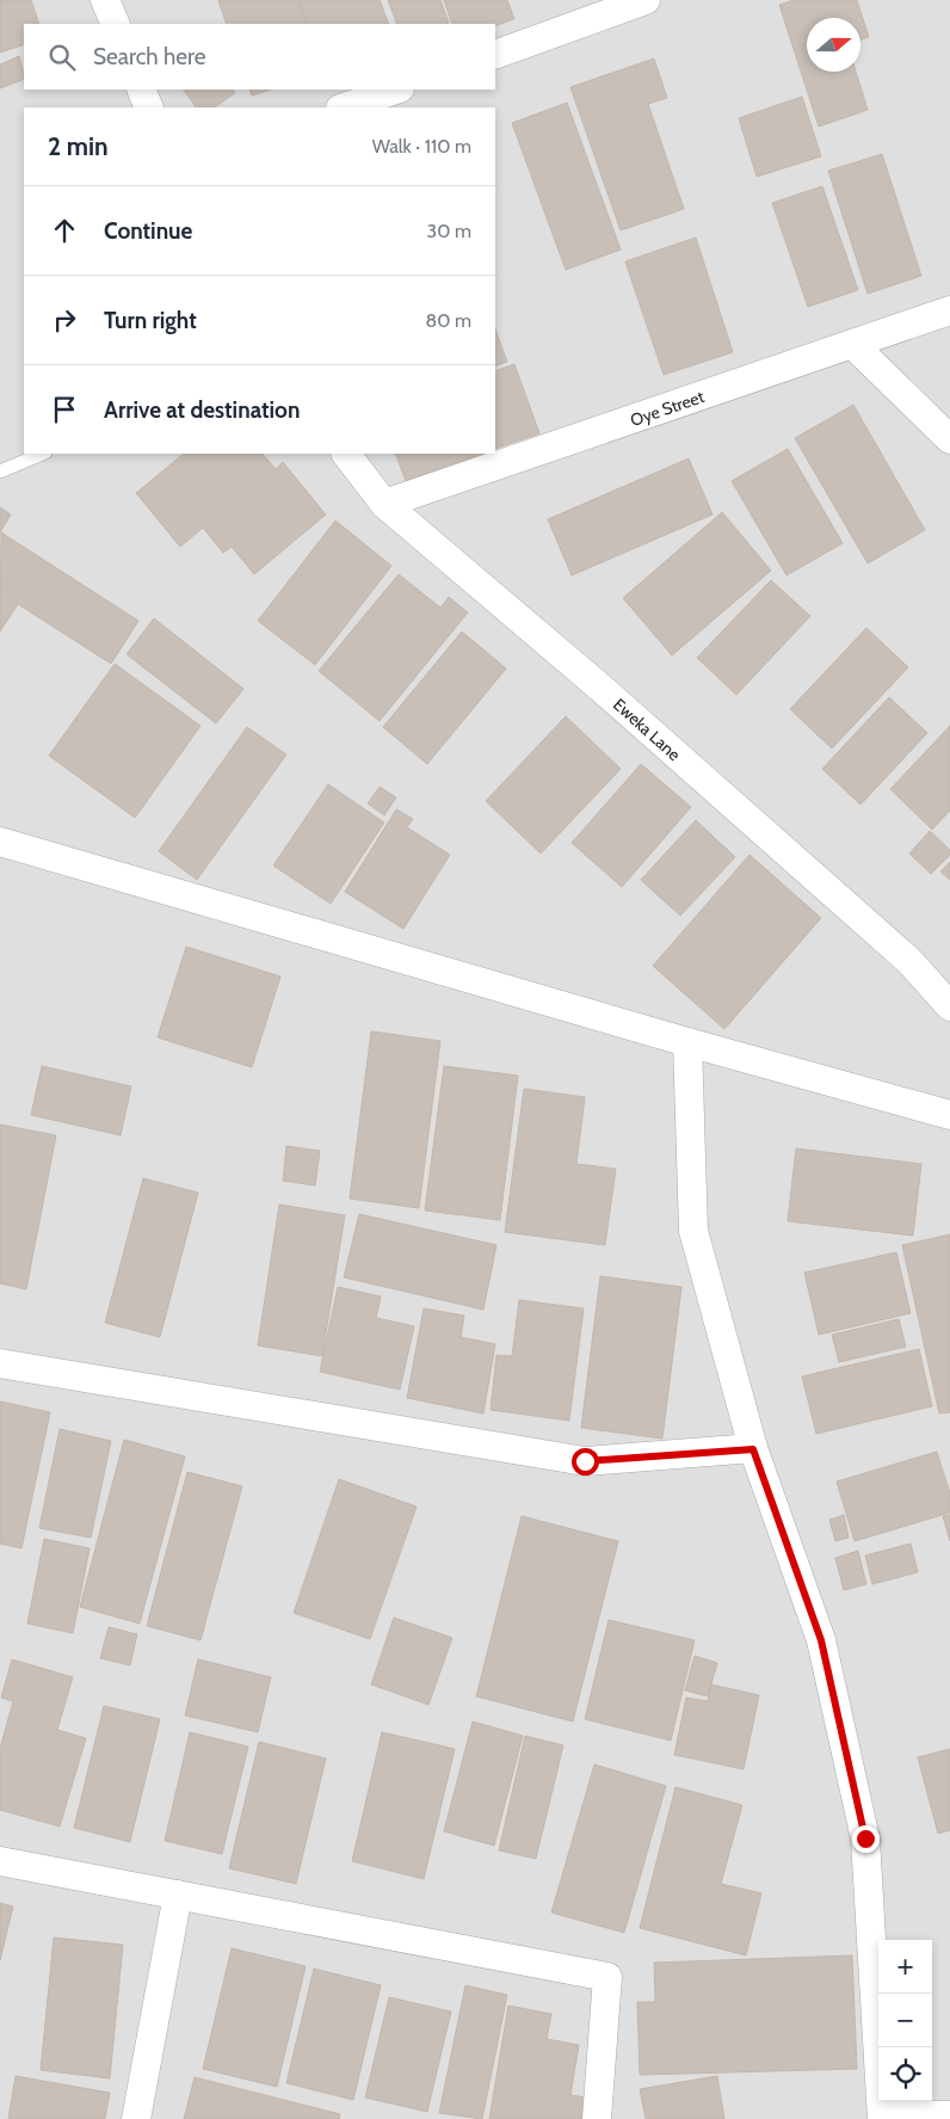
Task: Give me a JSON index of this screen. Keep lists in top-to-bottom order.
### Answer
{
  "streets": {
    "street": ["Oye Street", "Eweka Lane"]
  },
  "crossings": [
    ["Oye Street", "Eweka Lane"]
  ],
  "north": "right",
  "page": {
    "search": "Search here",
    "heading": ["2 min", "Walk · 110 m"],
    "list": [
      ["Continue", "30 m"],
      ["Turn right", "80 m"],
      "Arrive at destination"
    ],
    "map_buttons": ["+", "−"]
  }
}
